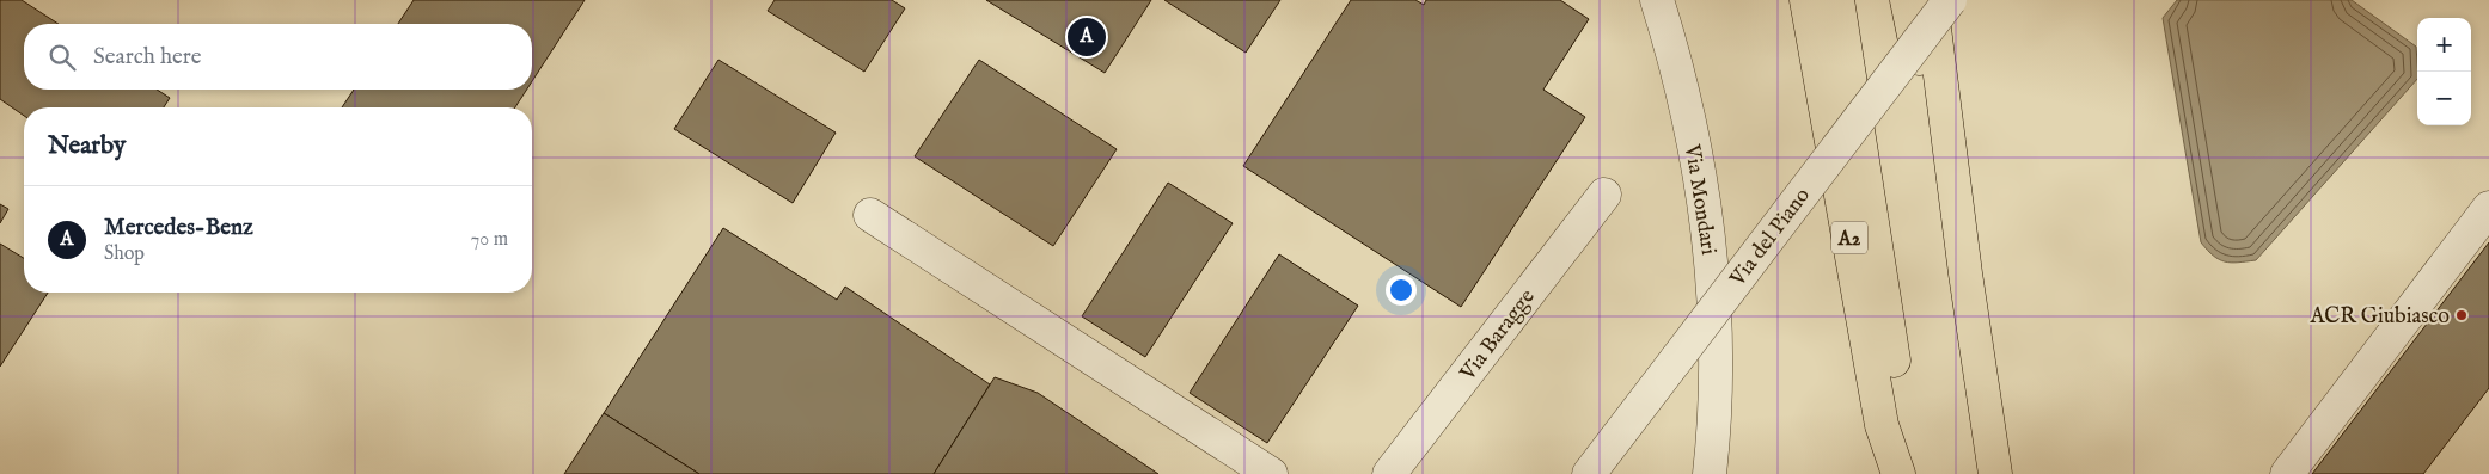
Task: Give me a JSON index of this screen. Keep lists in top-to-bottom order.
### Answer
{
  "streets": {
    "highway": ["A2"],
    "street": ["Via Mondari", "Via del Piano", "Via Baragge"]
  },
  "places": ["ACR Giubiasco"],
  "page": {
    "pins": "A",
    "map_buttons": ["+", "−"],
    "search": "Search here",
    "heading": "Nearby",
    "list": [
      {
        "mark": "A",
        "name": "Mercedes-Benz",
        "note": "Shop",
        "value": "70 m"
      }
    ]
  }
}
